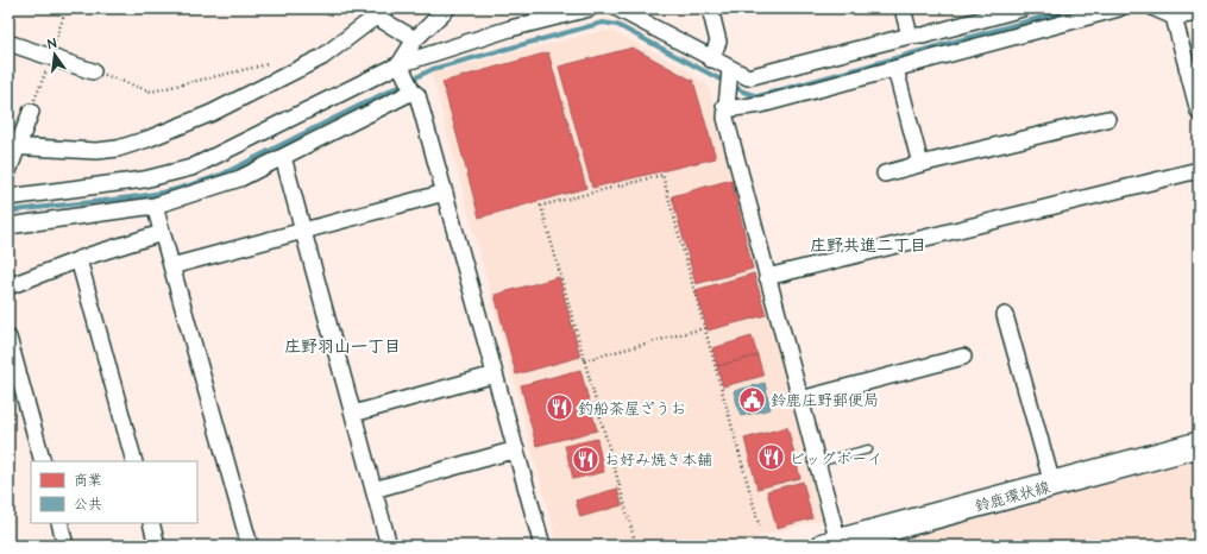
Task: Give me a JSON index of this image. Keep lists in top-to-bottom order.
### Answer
{
  "streets": {
    "main road": ["鈴鹿環状線"]
  },
  "districts": ["庄野共進二丁目", "庄野羽山一丁目"],
  "places": {
    "public building": ["鈴鹿庄野郵便局"],
    "restaurant": ["釣船茶屋ざうお", "ビッグボーイ", "お好み焼き本舗"]
  },
  "legend": ["商業", "公共"],
  "north": "top"
}
